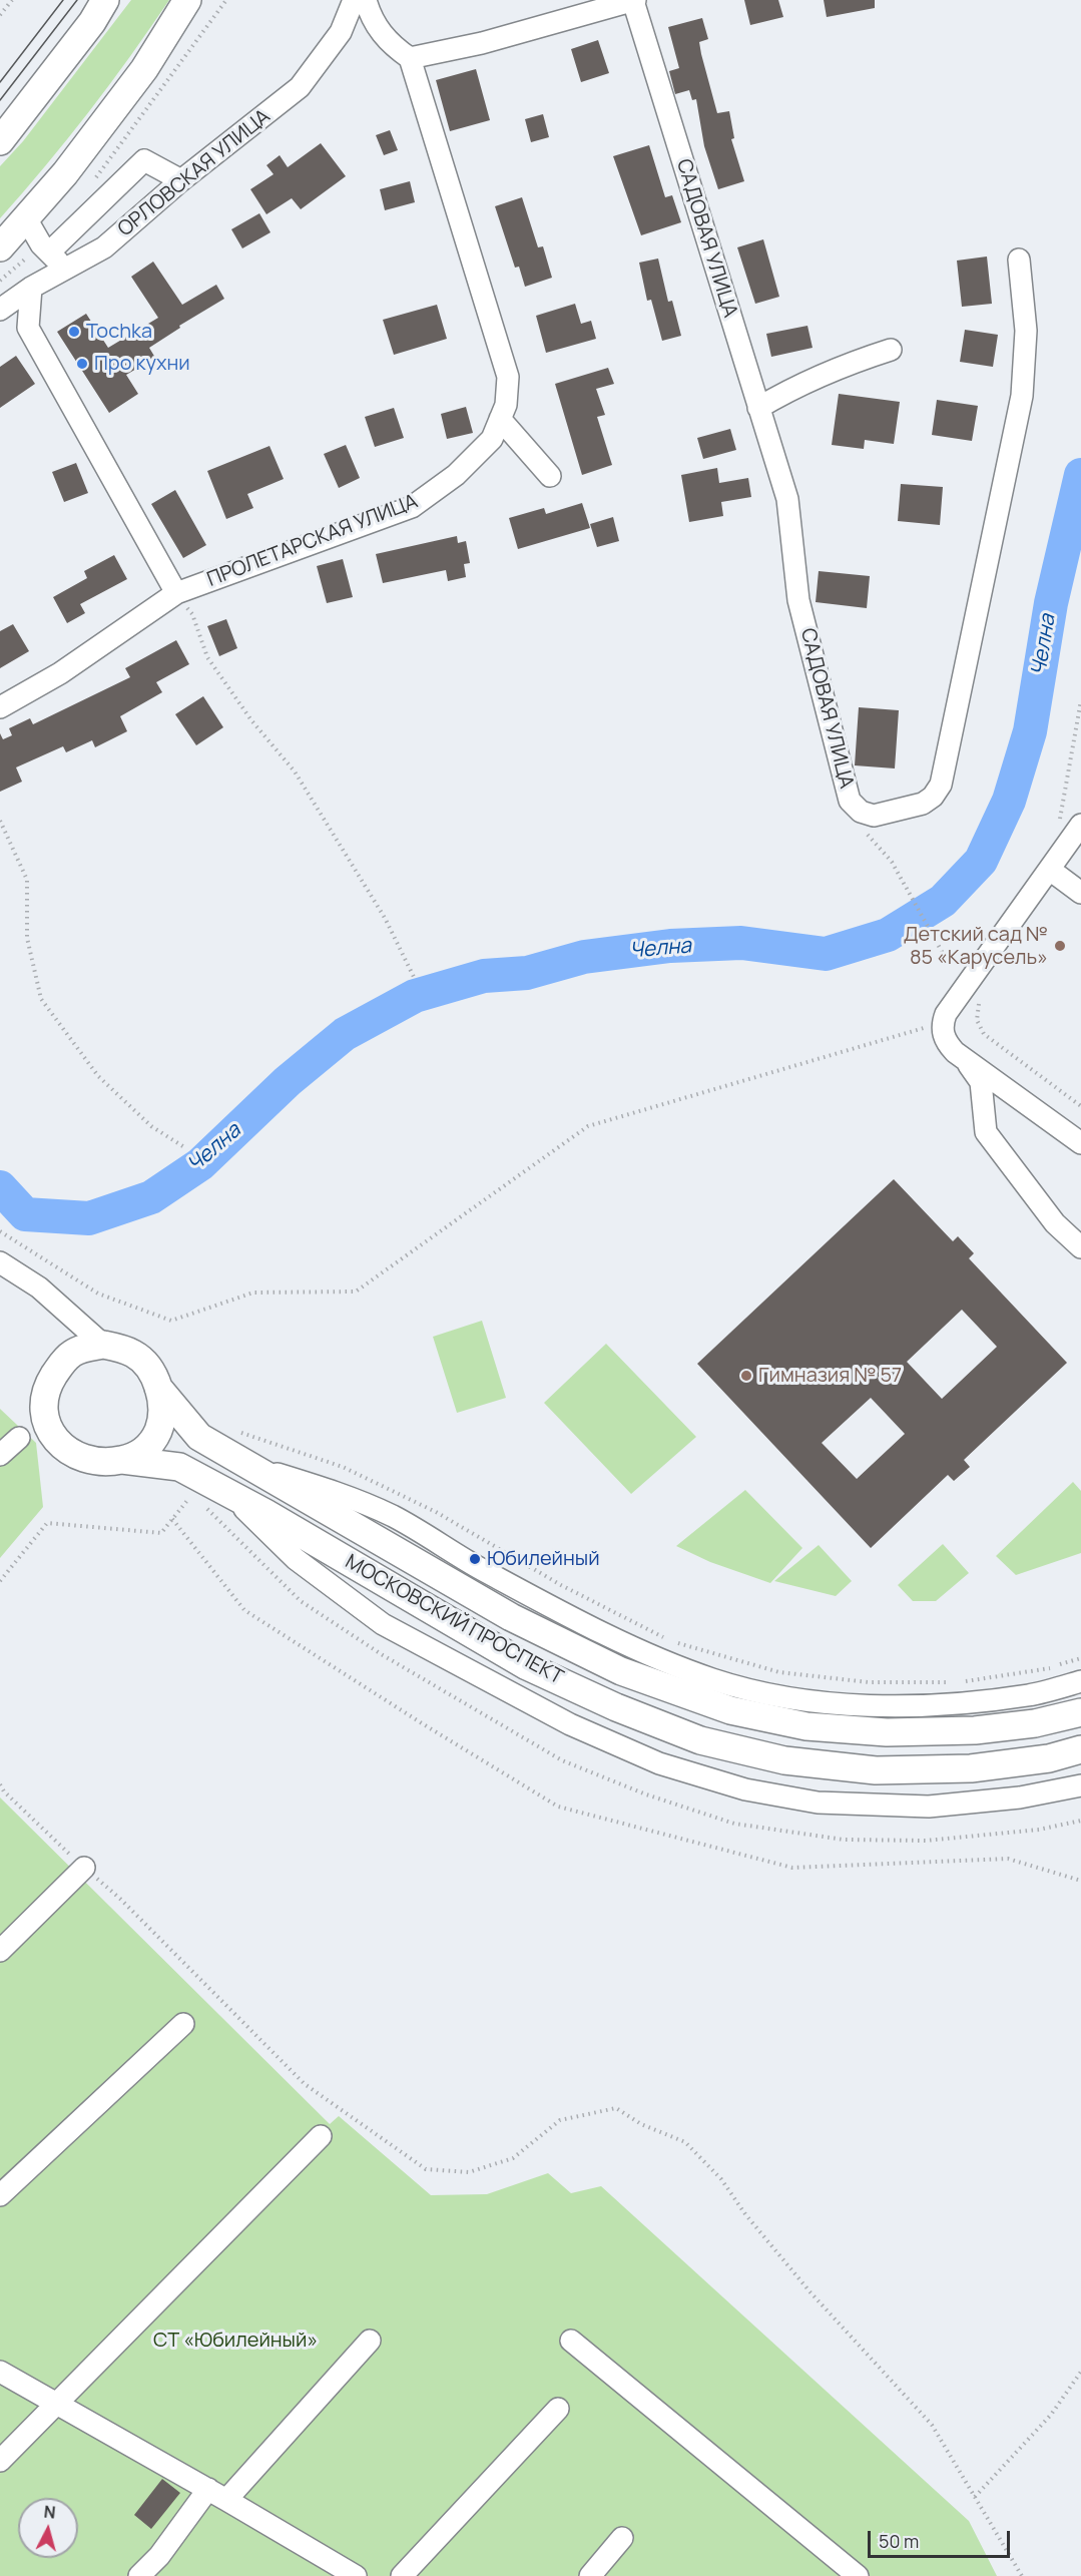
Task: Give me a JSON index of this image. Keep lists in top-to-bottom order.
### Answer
{
  "streets": {
    "main road": ["МОСКОВСКИЙ ПРОСПЕКТ"],
    "street": ["ОРЛОВСКАЯ УЛИЦА", "САДОВАЯ УЛИЦА", "ПРОЛЕТАРСКАЯ УЛИЦА"]
  },
  "crossings": [
    ["САДОВАЯ УЛИЦА", "ПРОЛЕТАРСКАЯ УЛИЦА"]
  ],
  "water": ["Челна"],
  "parks": ["СТ «Юбилейный»"],
  "places": [
    "Tochka",
    "Про кухни",
    "Детский сад № 85 «Карусель»",
    "Гимназия № 57",
    "Юбилейный"
  ],
  "scale_bar": "50 m",
  "north": "top"
}
